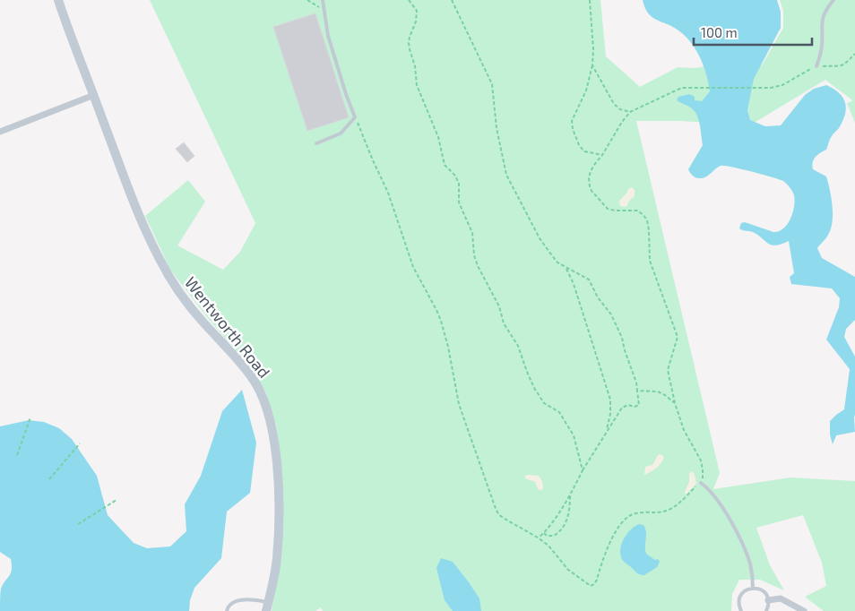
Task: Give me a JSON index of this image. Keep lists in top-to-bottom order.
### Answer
{
  "streets": {
    "main road": ["Wentworth Road"]
  },
  "scale_bar": "100 m"
}
